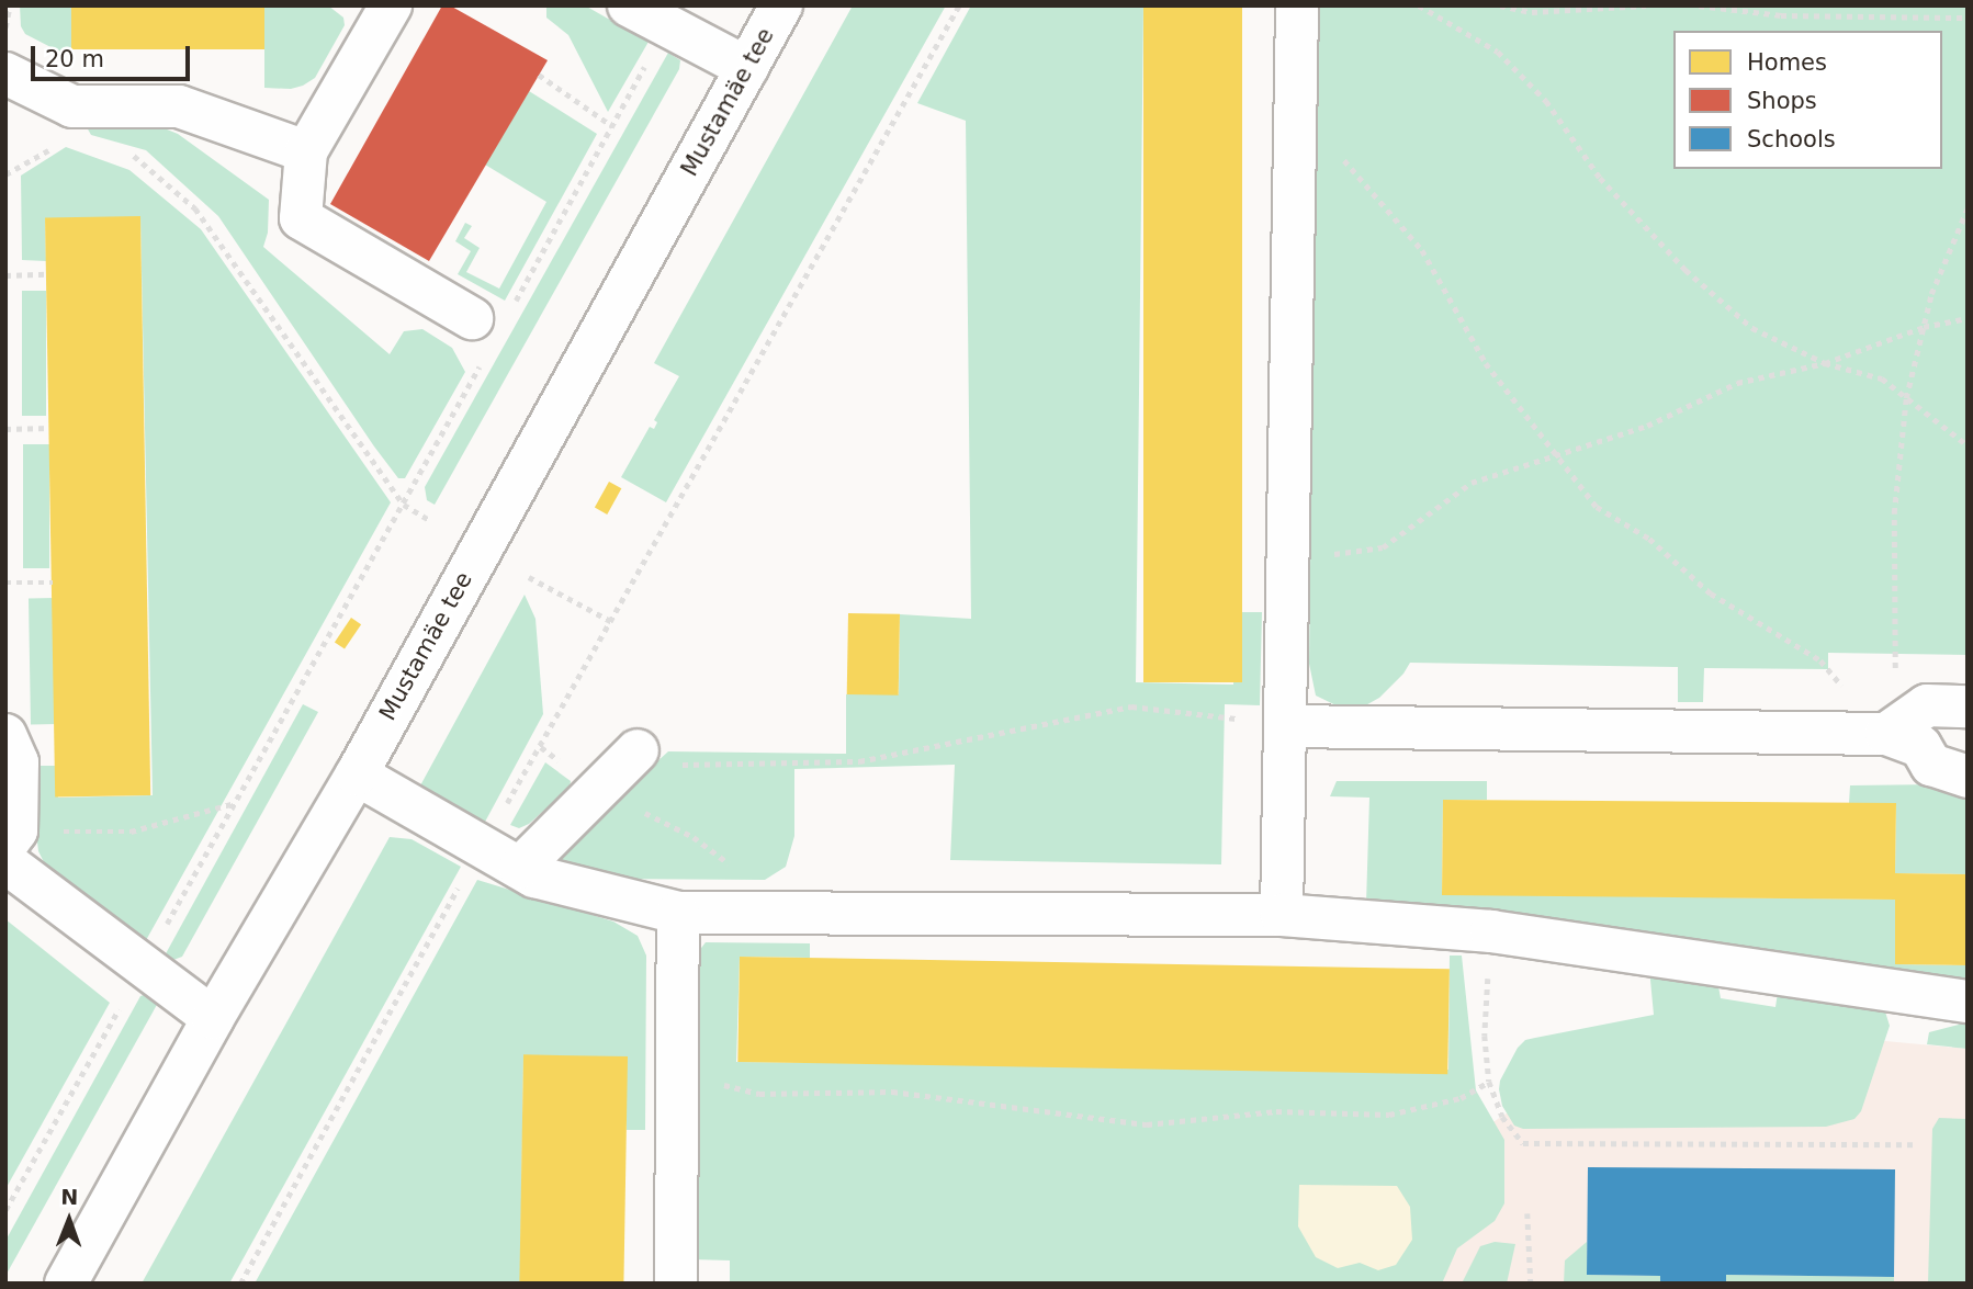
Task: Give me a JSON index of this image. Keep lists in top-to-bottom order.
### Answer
{
  "streets": {
    "street": ["Mustamäe tee"]
  },
  "legend": ["Homes", "Shops", "Schools"],
  "scale_bar": "20 m",
  "north": "top"
}
